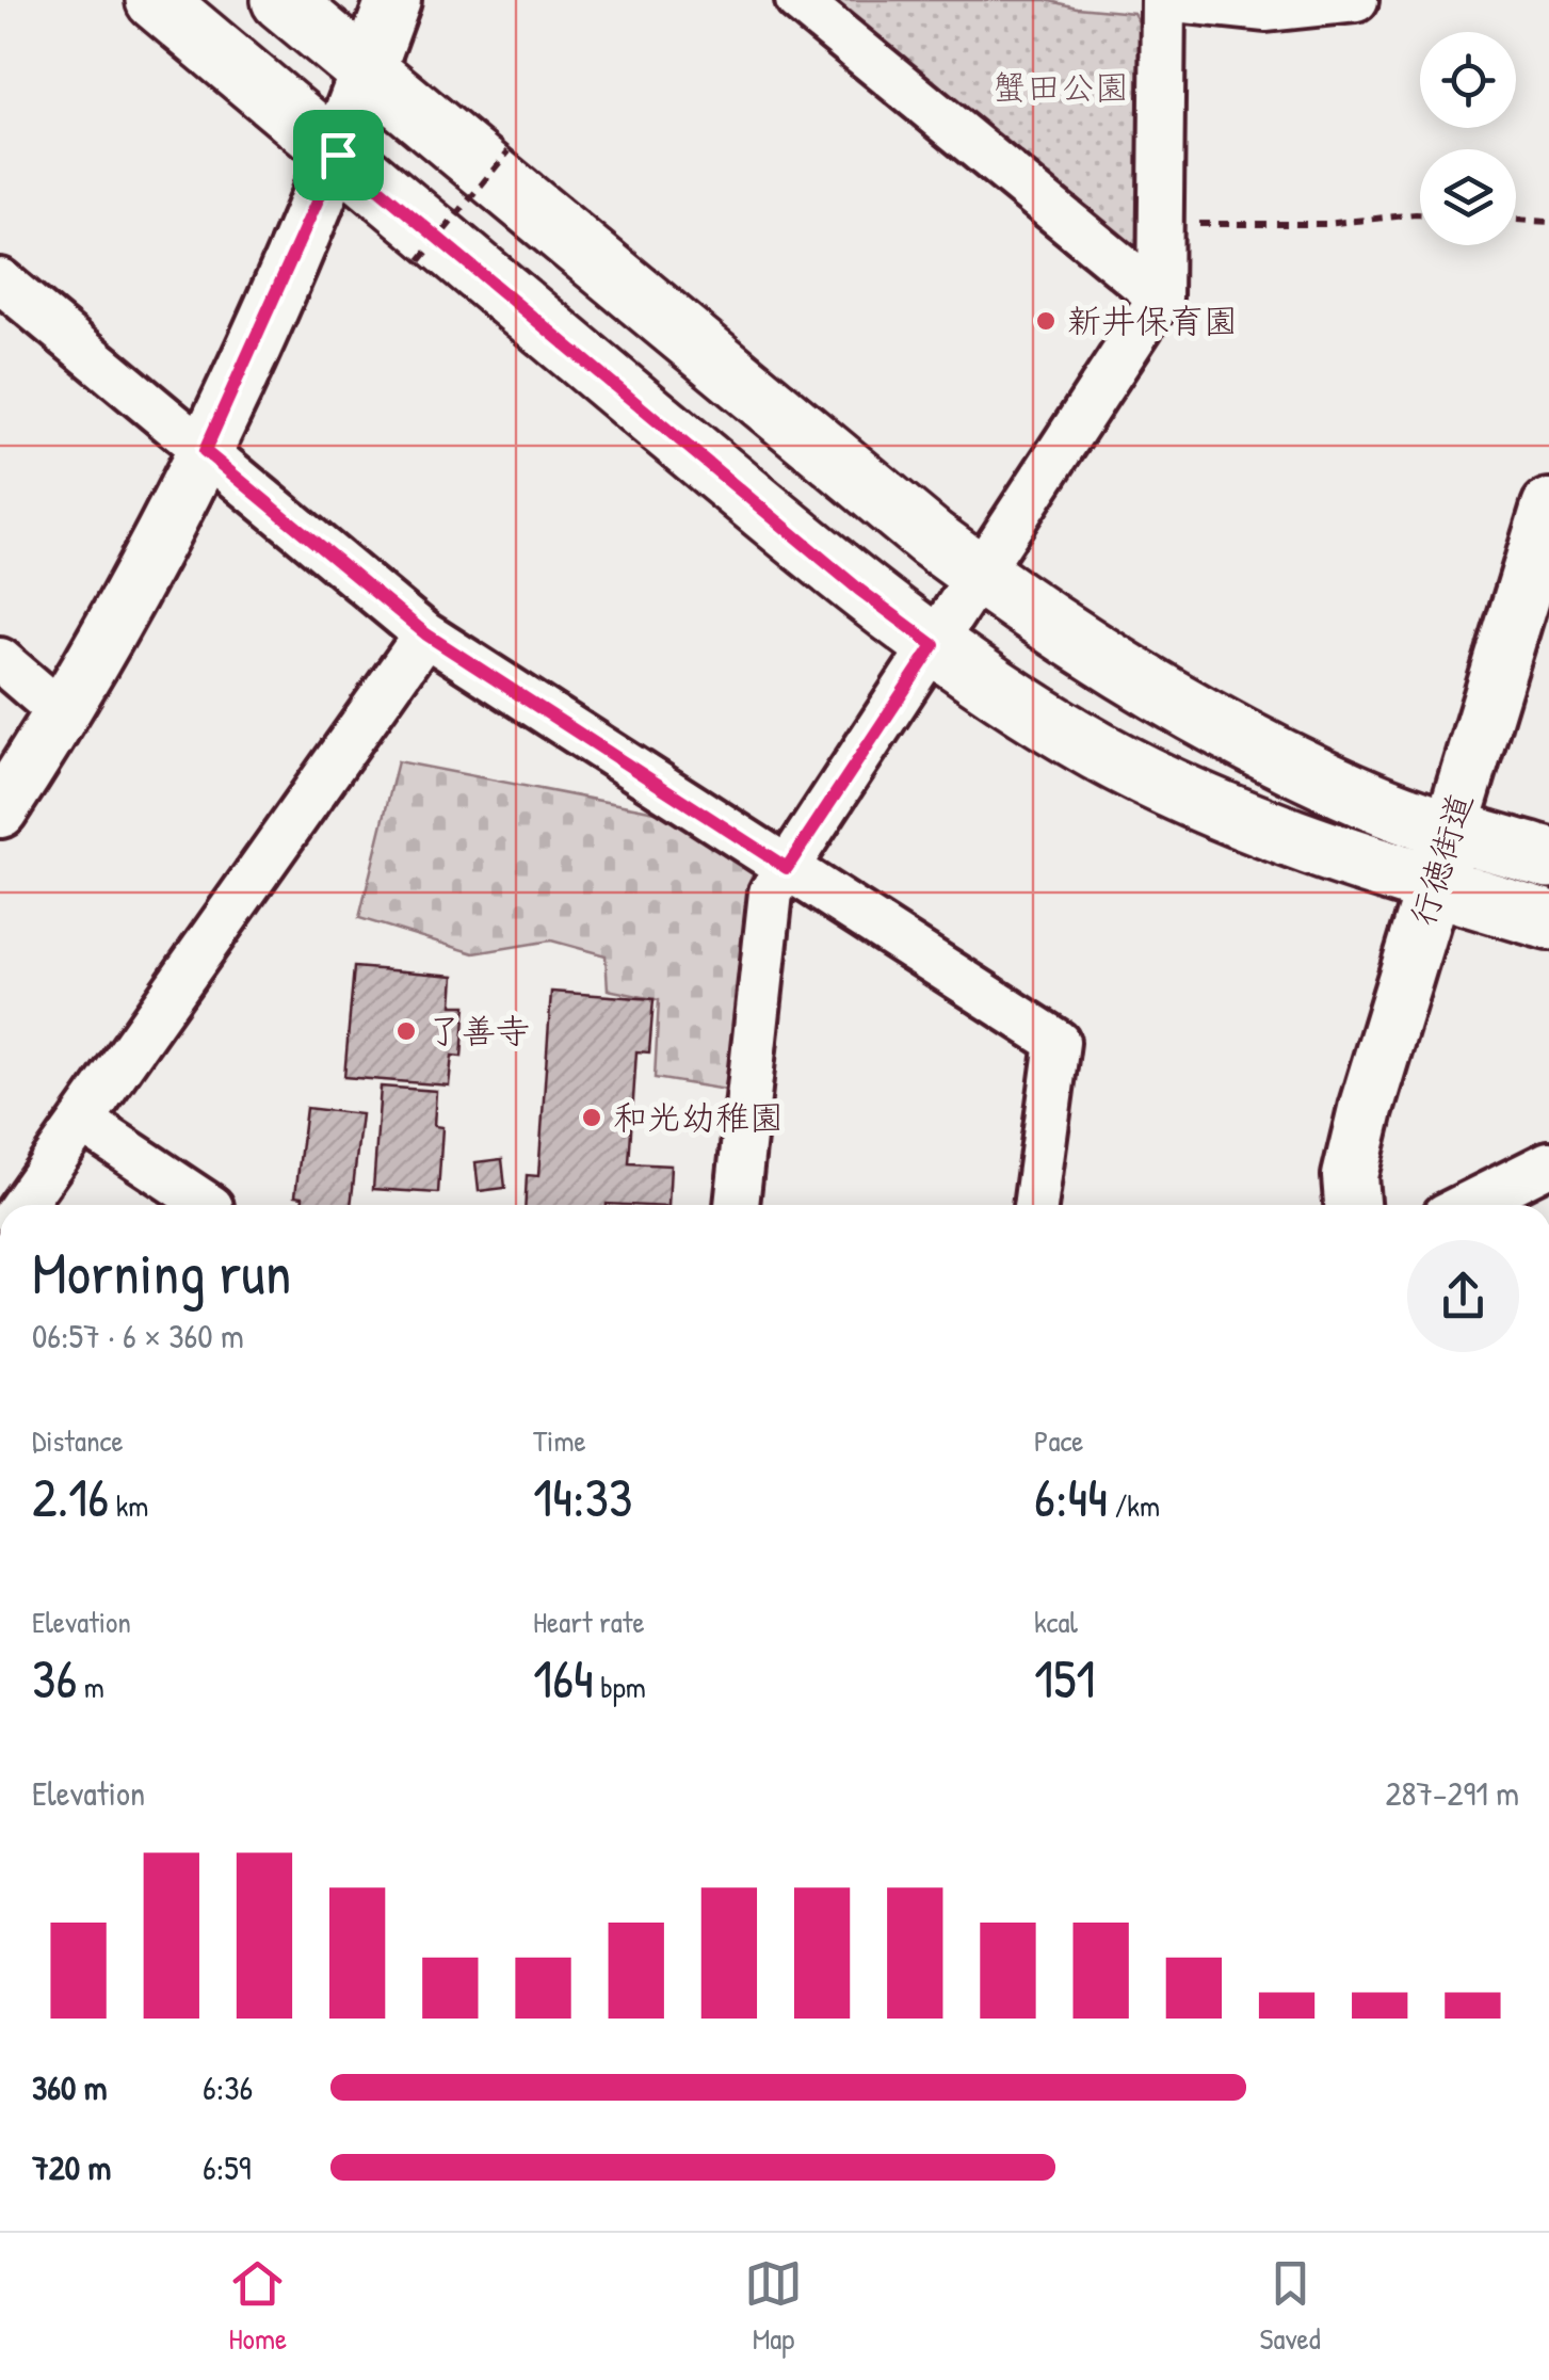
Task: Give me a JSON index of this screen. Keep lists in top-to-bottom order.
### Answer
{
  "streets": {
    "street": ["行徳街道"]
  },
  "parks": ["蟹田公園"],
  "places": ["新井保育園", "了善寺", "和光幼稚園"],
  "page": {
    "heading": ["Morning run", "06:57 · 6 × 360 m"],
    "stats": [
      ["Distance", "2.16 km"],
      ["Time", "14:33"],
      ["Pace", "6:44 /km"],
      ["Elevation", "36 m"],
      ["Heart rate", "164 bpm"],
      ["kcal", "151"]
    ],
    "chart": ["Elevation", "287–291 m"],
    "list": [
      {
        "name": "360 m",
        "note": "6:36"
      },
      {
        "name": "720 m",
        "note": "6:59"
      }
    ],
    "tabs": ["Home", "Map", "Saved"]
  }
}
